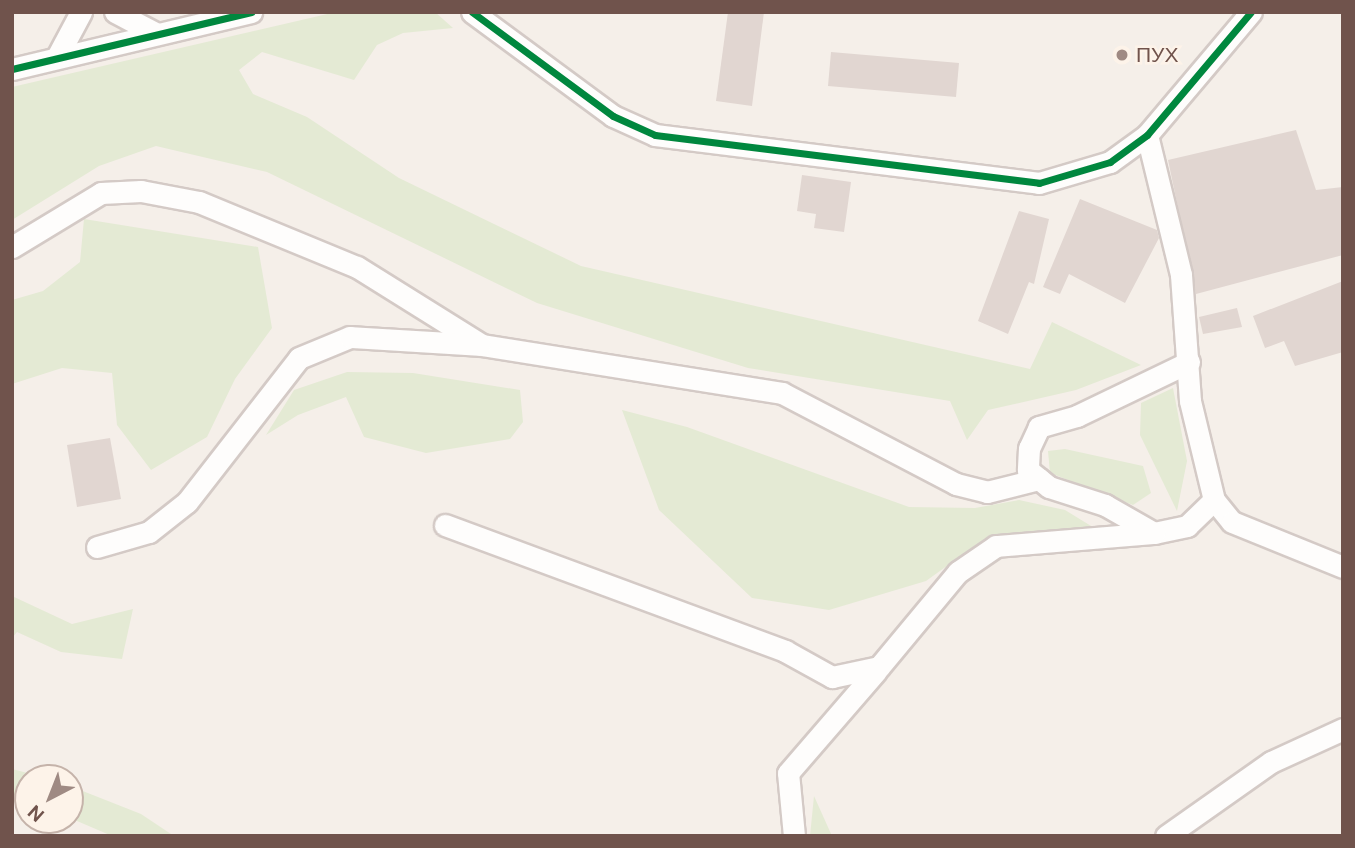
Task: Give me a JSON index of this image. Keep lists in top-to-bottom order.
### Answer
{
  "places": ["ПУХ"],
  "north": "bottom left"
}
